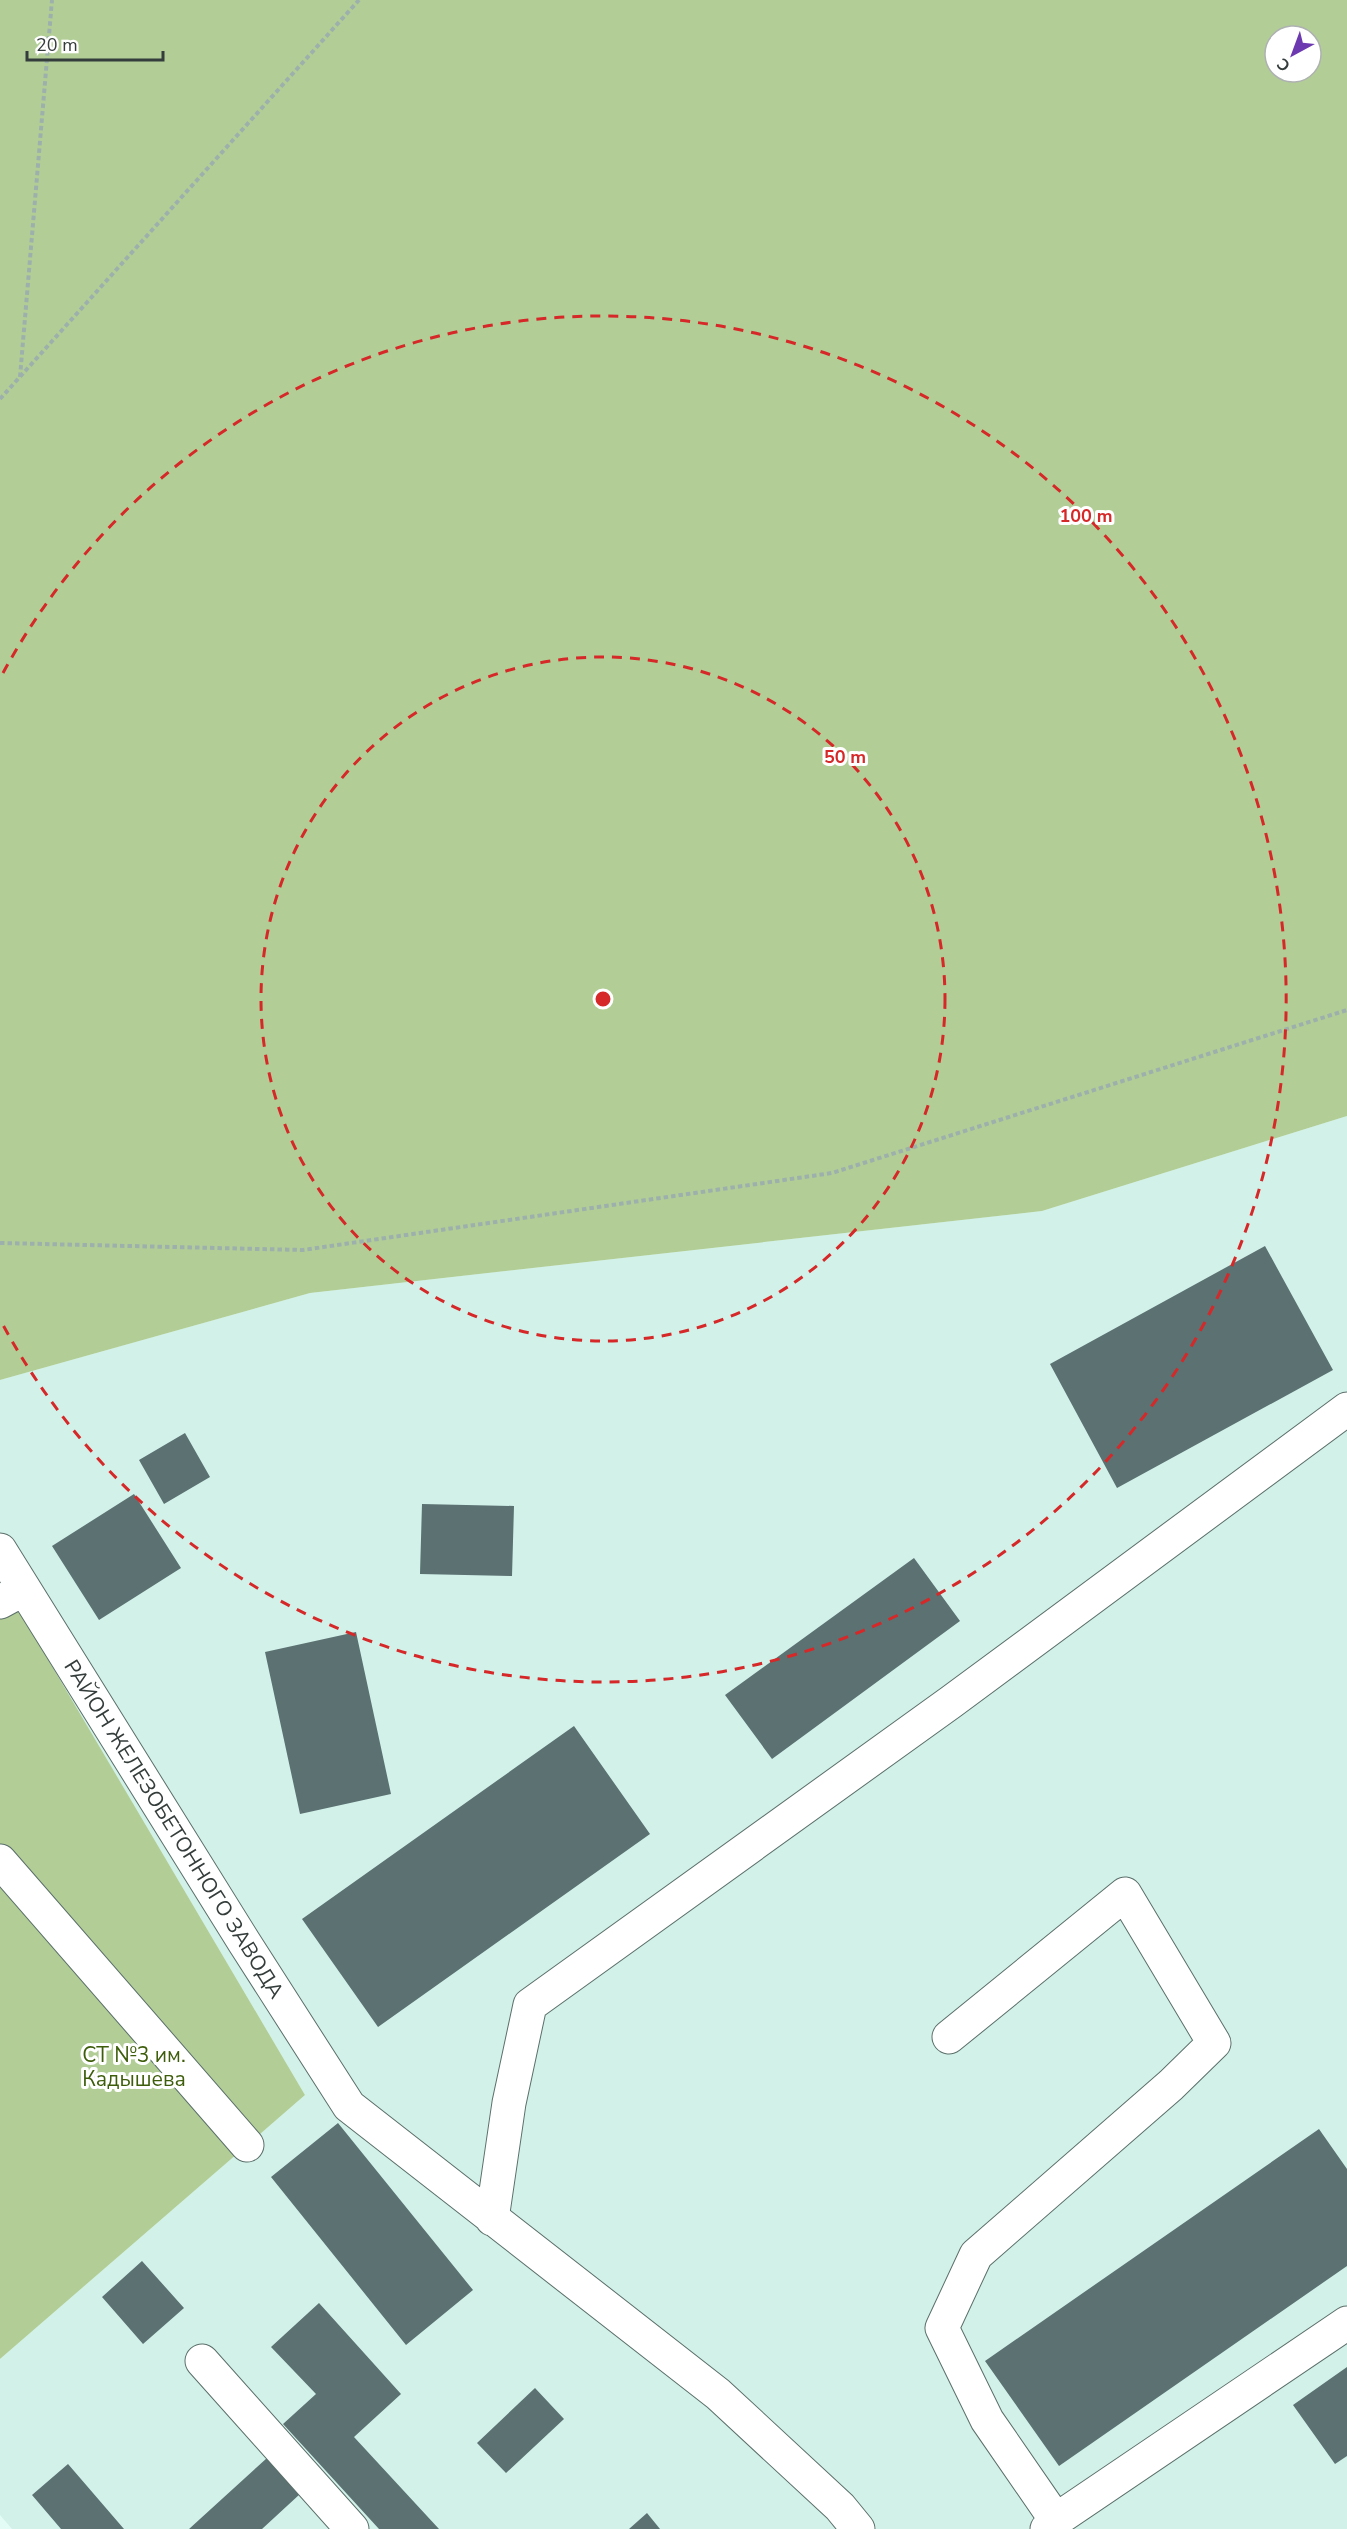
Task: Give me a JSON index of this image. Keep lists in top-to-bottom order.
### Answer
{
  "streets": {
    "lane": ["РАЙОН ЖЕЛЕЗОБЕТОННОГО ЗАВОДА"]
  },
  "parks": ["СТ №3 им. Кадышева"],
  "scale_bar": "20 m",
  "north": "bottom left",
  "rings": ["100 m", "50 m"]
}
